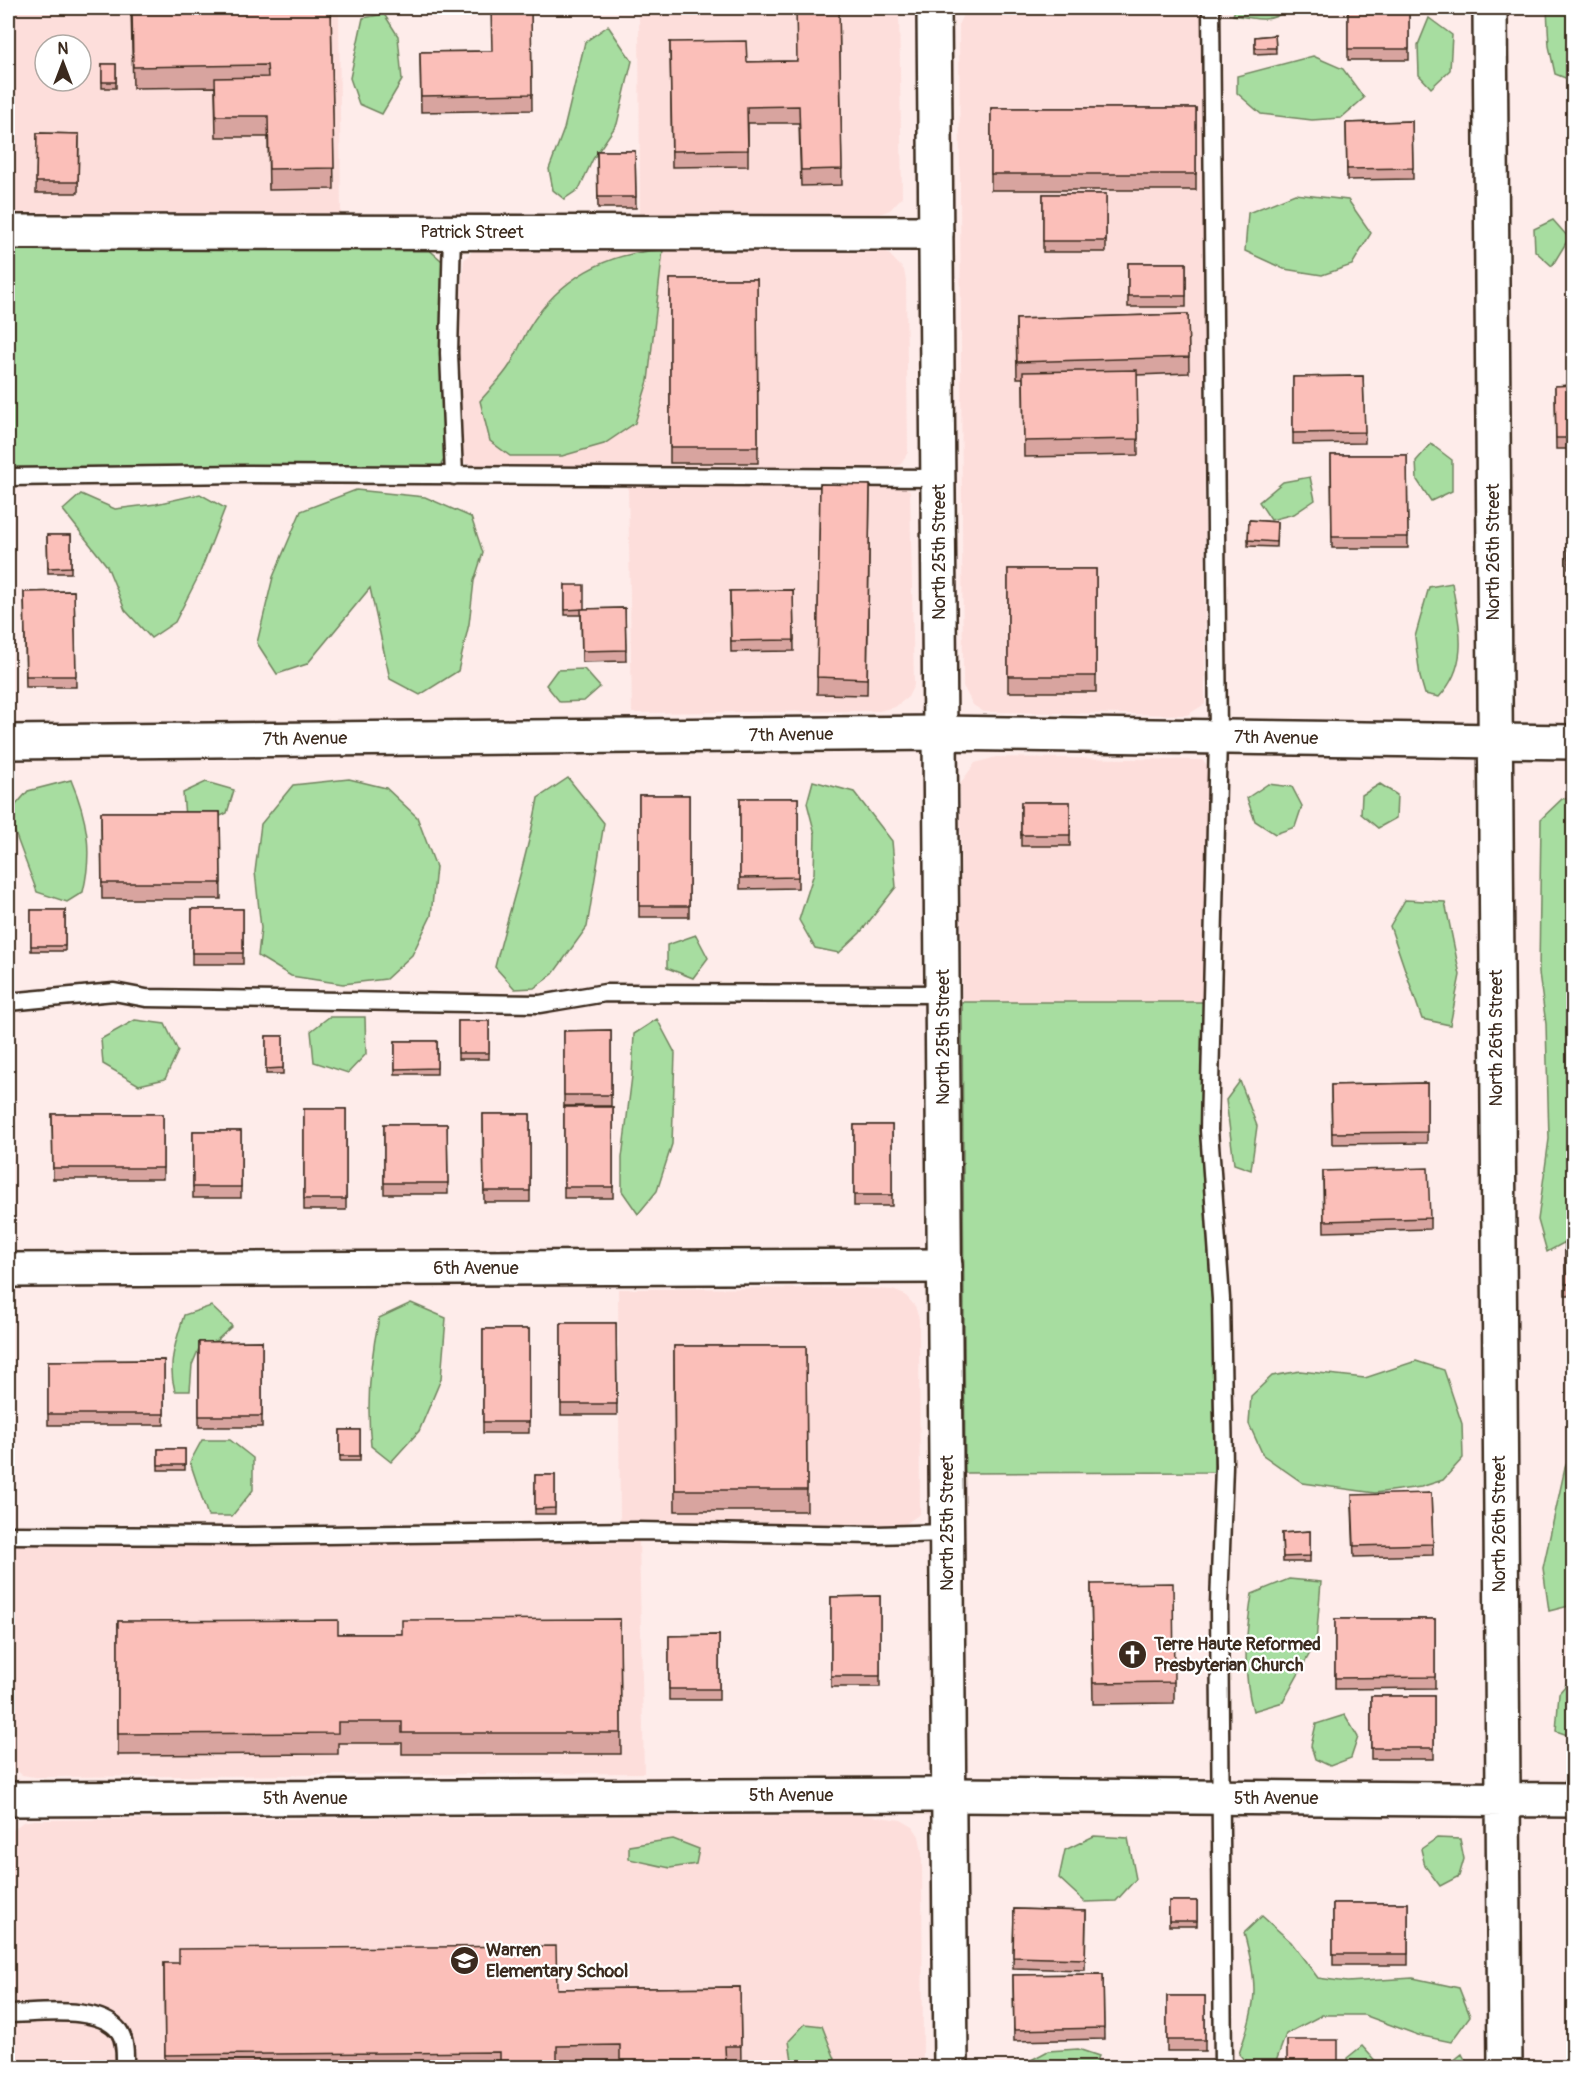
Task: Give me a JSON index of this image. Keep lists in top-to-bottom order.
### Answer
{
  "streets": {
    "street": [
      "Patrick Street",
      "North 25th Street",
      "North 26th Street",
      "7th Avenue",
      "6th Avenue",
      "5th Avenue"
    ]
  },
  "crossings": [
    ["Patrick Street", "North 25th Street"],
    ["North 25th Street", "7th Avenue"],
    ["North 25th Street", "6th Avenue"],
    ["North 25th Street", "5th Avenue"],
    ["North 26th Street", "7th Avenue"],
    ["North 26th Street", "5th Avenue"]
  ],
  "places": {
    "church": ["Terre Haute Reformed Presbyterian Church"],
    "school or university": ["Warren Elementary School"]
  },
  "north": "top"
}
